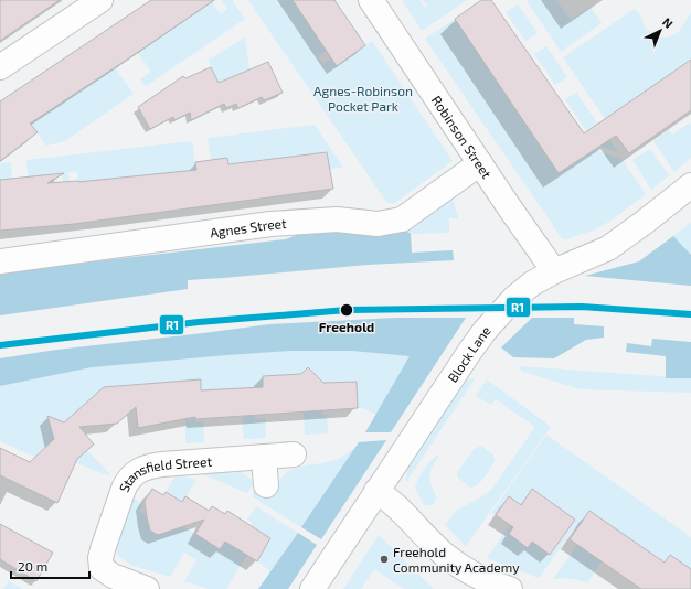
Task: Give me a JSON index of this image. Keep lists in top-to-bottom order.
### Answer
{
  "streets": {
    "street": [
      "Robinson Street",
      "Agnes Street",
      "Block Lane",
      "Stansfield Street"
    ]
  },
  "crossings": [
    ["Robinson Street", "Agnes Street"],
    ["Robinson Street", "Block Lane"]
  ],
  "parks": ["Agnes-Robinson Pocket Park"],
  "places": ["Freehold", "Freehold Community Academy"],
  "lines": ["transit line R1"],
  "scale_bar": "20 m",
  "north": "top right"
}
